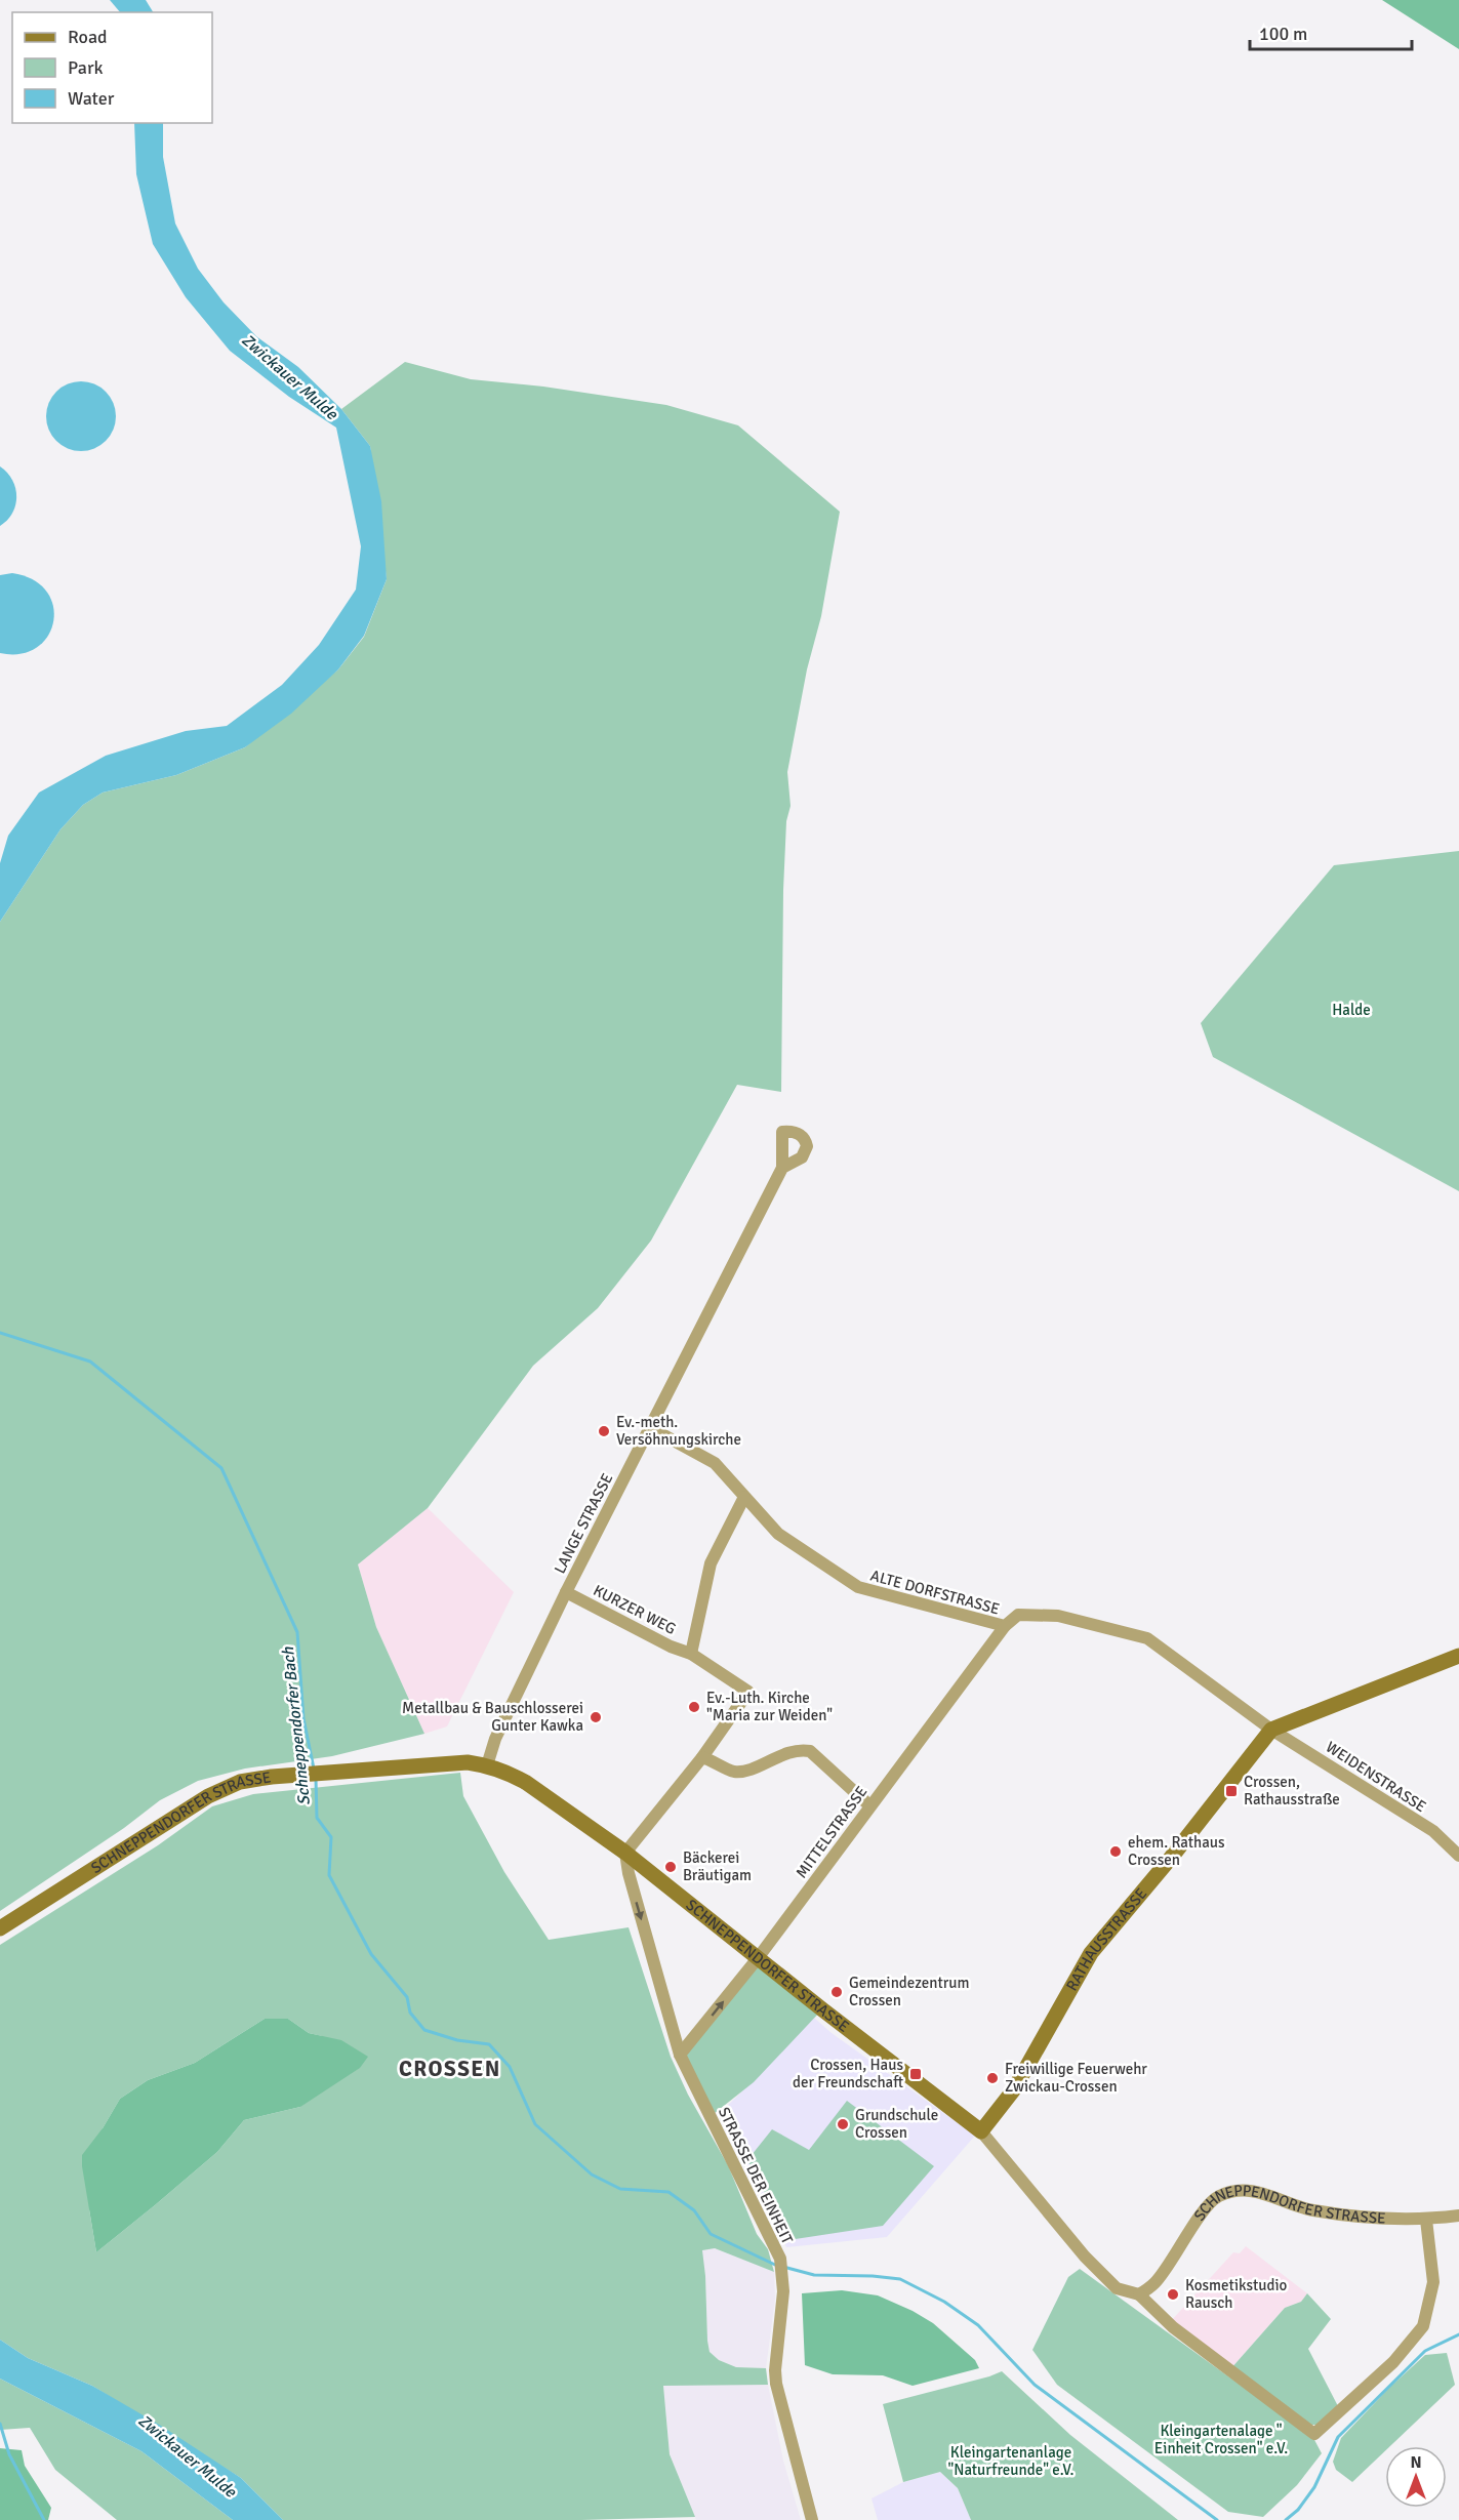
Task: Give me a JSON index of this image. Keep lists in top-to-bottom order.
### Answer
{
  "streets": {
    "street": [
      "LANGE STRASSE",
      "ALTE DORFSTRASSE",
      "KURZER WEG",
      "WEIDENSTRASSE",
      "SCHNEPPENDORFER STRASSE",
      "MITTELSTRASSE",
      "RATHAUSSTRASSE",
      "STRASSE DER EINHEIT"
    ]
  },
  "crossings": [
    ["LANGE STRASSE", "ALTE DORFSTRASSE"],
    ["LANGE STRASSE", "KURZER WEG"],
    ["LANGE STRASSE", "SCHNEPPENDORFER STRASSE"],
    ["ALTE DORFSTRASSE", "WEIDENSTRASSE"],
    ["ALTE DORFSTRASSE", "MITTELSTRASSE"],
    ["ALTE DORFSTRASSE", "RATHAUSSTRASSE"],
    ["WEIDENSTRASSE", "RATHAUSSTRASSE"],
    ["SCHNEPPENDORFER STRASSE", "MITTELSTRASSE"],
    ["SCHNEPPENDORFER STRASSE", "RATHAUSSTRASSE"],
    ["SCHNEPPENDORFER STRASSE", "STRASSE DER EINHEIT"],
    ["MITTELSTRASSE", "STRASSE DER EINHEIT"]
  ],
  "districts": ["CROSSEN"],
  "water": ["Zwickauer Mulde", "Schneppendorfer Bach"],
  "parks": ["Halde", "Kleingartenalage \" Einheit Crossen\" e.V.", "Kleingartenanlage \"Naturfreunde\" e.V."],
  "places": {
    "other": [
      "Ev.-meth. Versöhnungskirche",
      "Ev.-Luth. Kirche \"Maria zur Weiden\"",
      "Metallbau & Bauschlosserei Gunter Kawka",
      "ehem. Rathaus Crossen",
      "Bäckerei Bräutigam",
      "Gemeindezentrum Crossen",
      "Freiwillige Feuerwehr Zwickau-Crossen",
      "Grundschule Crossen",
      "Kosmetikstudio Rausch"
    ],
    "transit": ["Crossen, Rathausstraße", "Crossen, Haus der Freundschaft"]
  },
  "legend": ["Road", "Park", "Water"],
  "scale_bar": "100 m",
  "north": "top"
}
